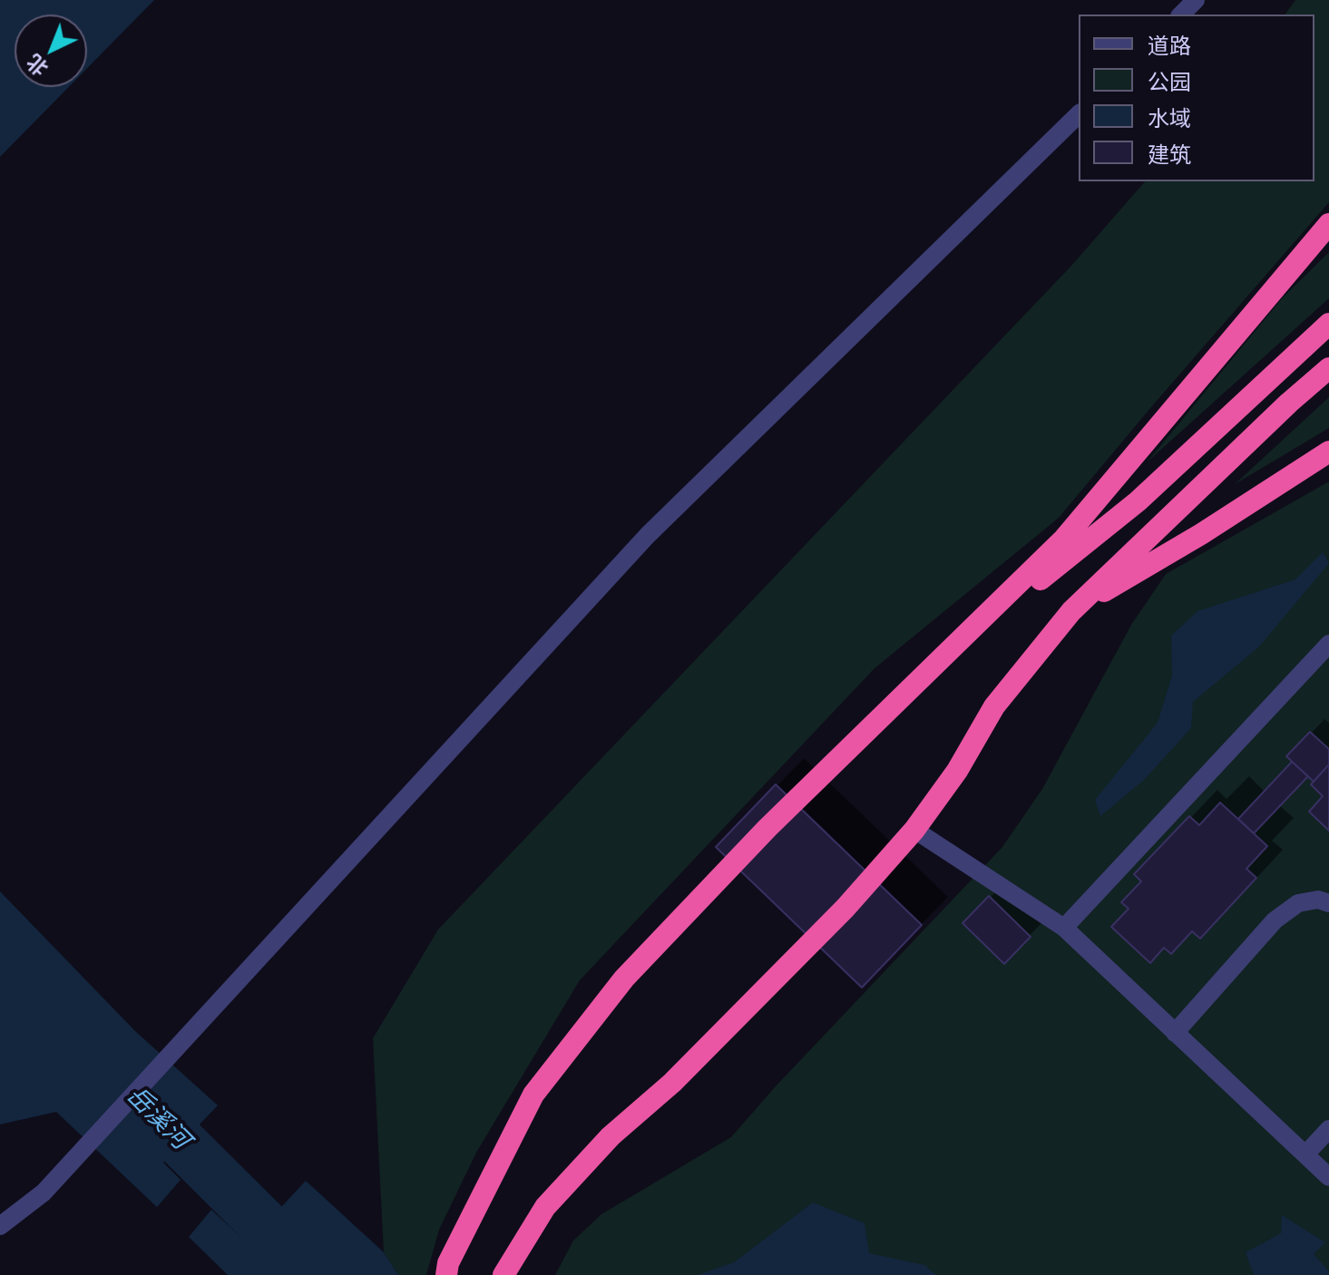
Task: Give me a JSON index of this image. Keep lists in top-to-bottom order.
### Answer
{
  "water": ["岳溪河"],
  "legend": [
    "道路",
    "公园",
    "水域",
    "建筑"
  ],
  "north": "bottom left"
}
